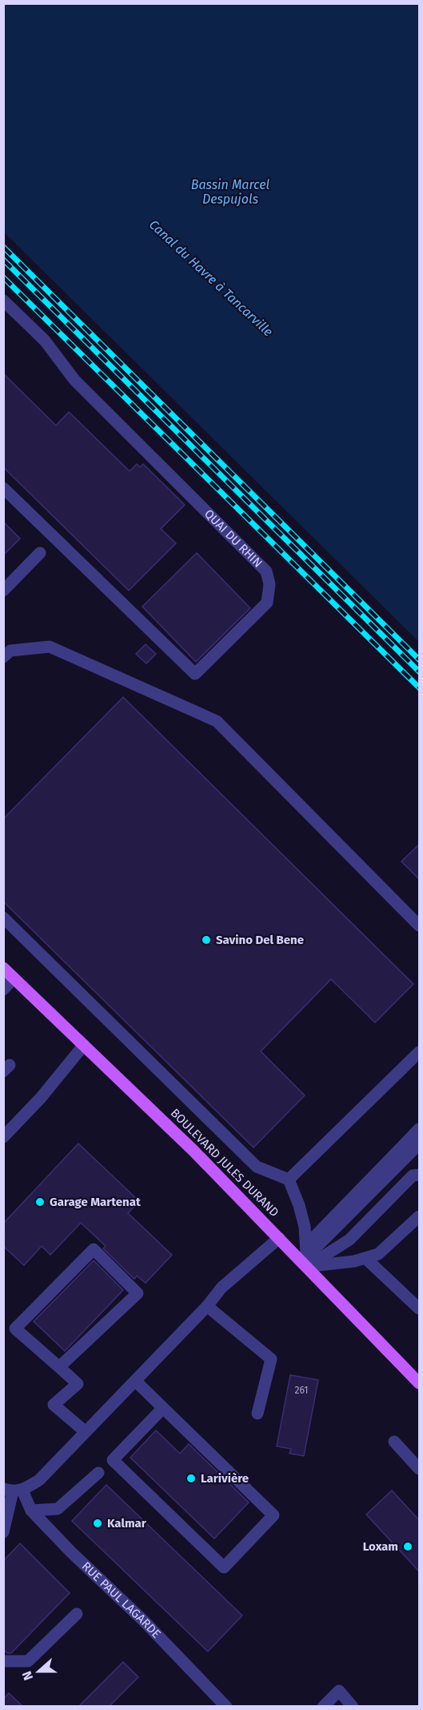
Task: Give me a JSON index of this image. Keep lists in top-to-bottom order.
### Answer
{
  "streets": {
    "main road": ["BOULEVARD JULES DURAND"],
    "lane": ["QUAI DU RHIN", "RUE PAUL LAGARDE"]
  },
  "water": ["Bassin Marcel Despujols", "Canal du Havre à Tancarville"],
  "places": [
    "Savino Del Bene",
    "Garage Martenat",
    "Larivière",
    "Kalmar",
    "Loxam"
  ],
  "house_numbers": ["261"],
  "north": "left"
}
